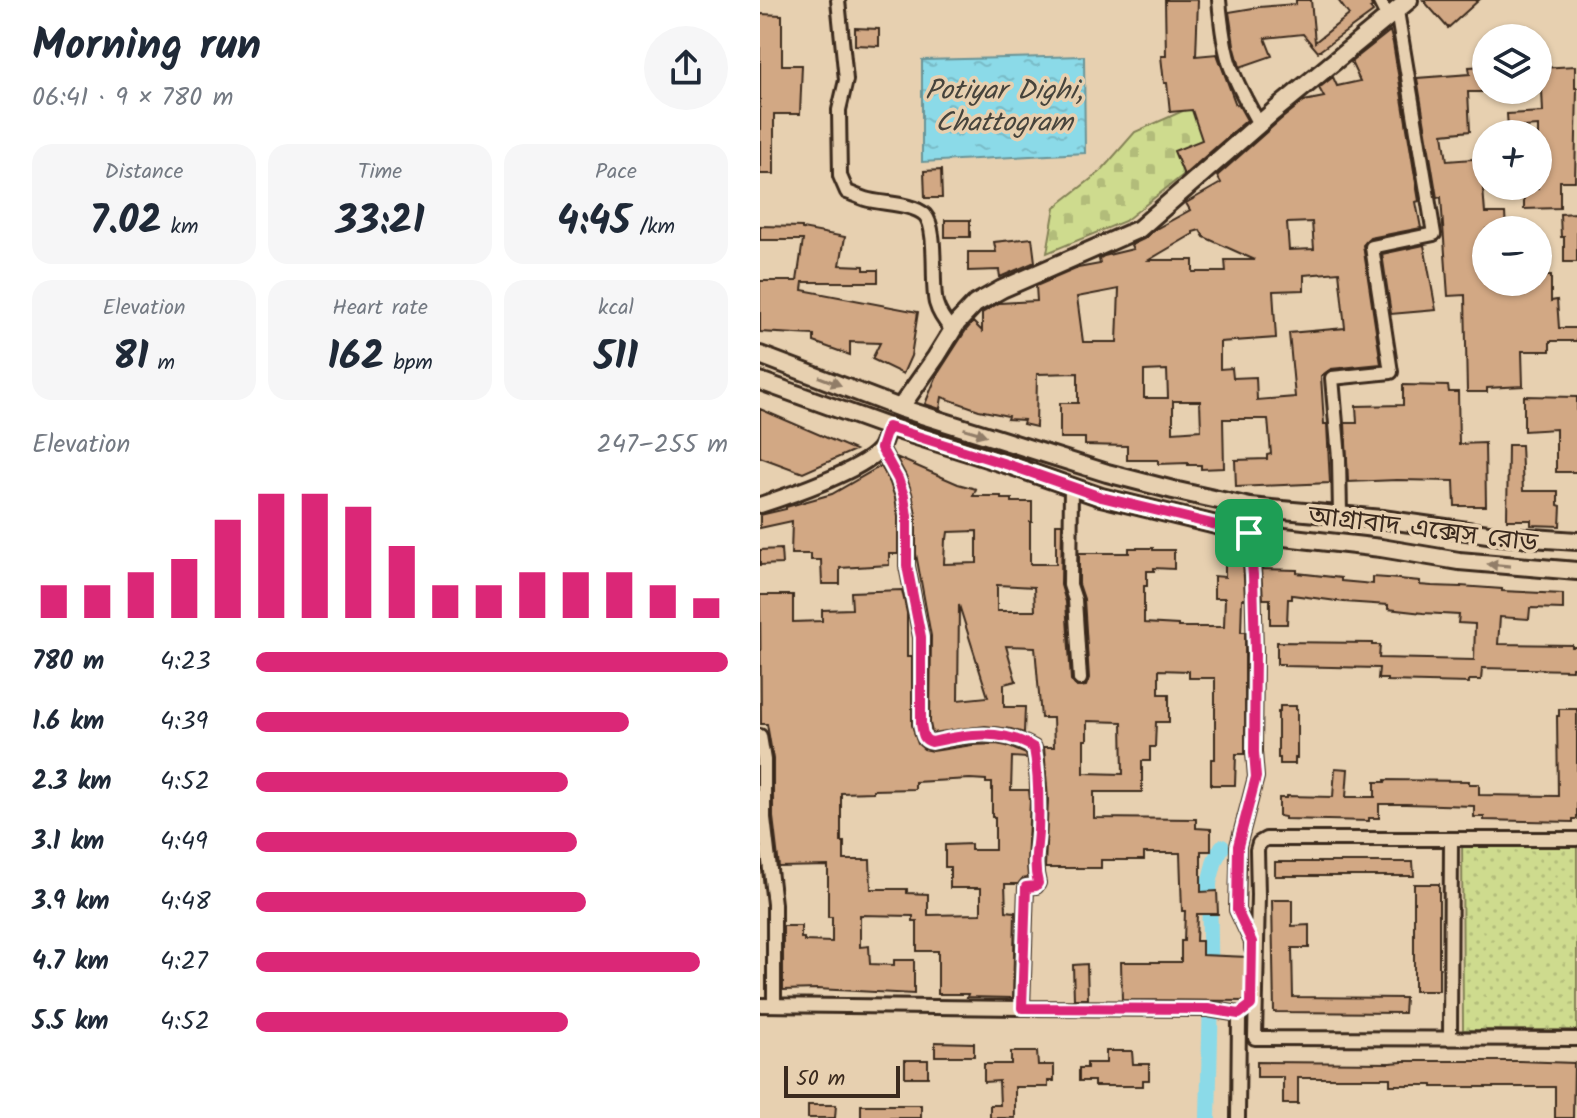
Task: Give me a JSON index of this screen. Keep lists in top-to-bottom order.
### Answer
{
  "streets": {
    "main road": ["আগ্রাবাদ এক্সেস রোড"]
  },
  "water": ["Potiyar Dighi, Chattogram"],
  "scale_bar": "50 m",
  "page": {
    "heading": ["Morning run", "06:41 · 9 × 780 m"],
    "map_buttons": ["+", "−"],
    "stats": [
      ["Distance", "7.02 km"],
      ["Time", "33:21"],
      ["Pace", "4:45 /km"],
      ["Elevation", "81 m"],
      ["Heart rate", "162 bpm"],
      ["kcal", "511"]
    ],
    "chart": ["Elevation", "247–255 m"],
    "list": [
      {
        "name": "780 m",
        "note": "4:23"
      },
      {
        "name": "1.6 km",
        "note": "4:39"
      },
      {
        "name": "2.3 km",
        "note": "4:52"
      },
      {
        "name": "3.1 km",
        "note": "4:49"
      },
      {
        "name": "3.9 km",
        "note": "4:48"
      },
      {
        "name": "4.7 km",
        "note": "4:27"
      },
      {
        "name": "5.5 km",
        "note": "4:52"
      }
    ],
    "scale": "50 m"
  }
}
